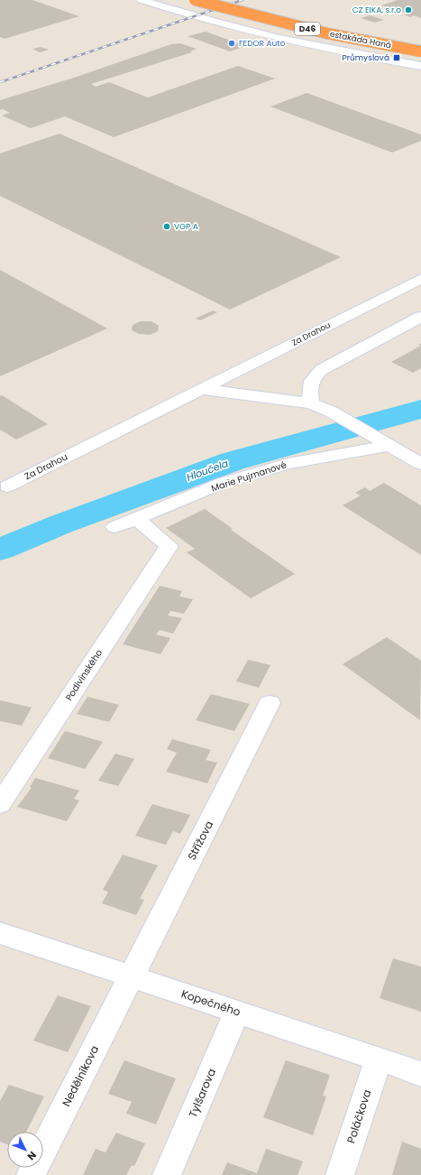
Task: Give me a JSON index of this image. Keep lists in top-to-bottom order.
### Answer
{
  "streets": {
    "highway": ["D46", "estakáda Haná"],
    "street": [
      "Za Drahou",
      "Marie Pujmanové",
      "Podivínského",
      "Střížova",
      "Kopečného",
      "Nedělníkova",
      "Tylšarova",
      "Poláčkova"
    ]
  },
  "crossings": [
    ["Marie Pujmanové", "Podivínského"],
    ["Střížova", "Kopečného"],
    ["Střížova", "Nedělníkova"],
    ["Kopečného", "Nedělníkova"],
    ["Kopečného", "Tylšarova"],
    ["Kopečného", "Poláčkova"]
  ],
  "water": ["Hloučela"],
  "places": {
    "other": ["CZ EIKA, s.r.o", "FEDOR Auto", "VGP A"],
    "transit": ["Průmyslová"]
  },
  "north": "bottom right"
}
